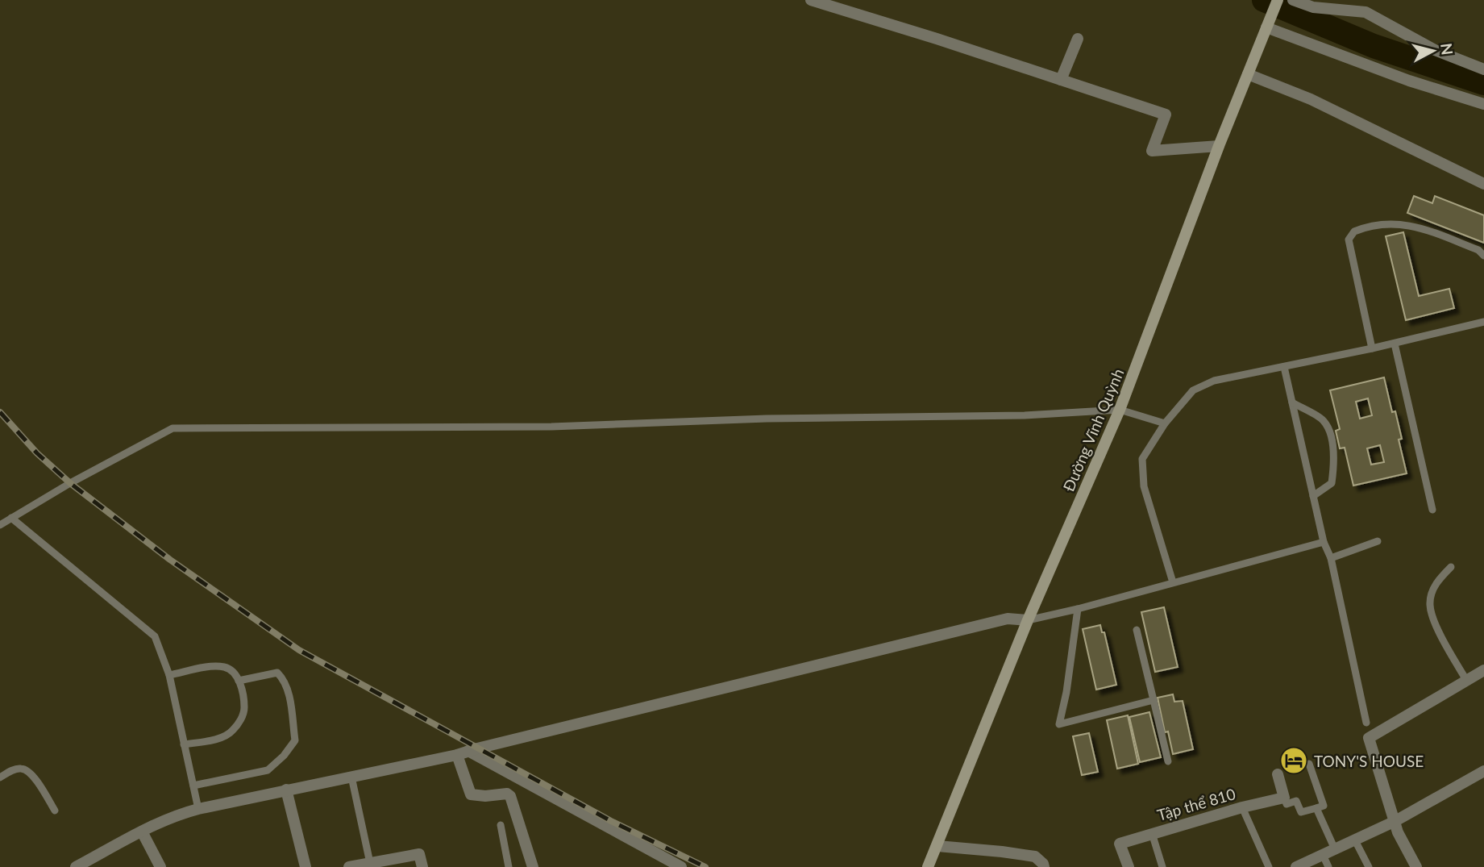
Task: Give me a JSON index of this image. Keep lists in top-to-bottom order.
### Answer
{
  "streets": {
    "street": ["Đường Vĩnh Quỳnh", "Tập thể 810"]
  },
  "places": {
    "hotel": ["TONY'S HOUSE"]
  },
  "north": "right"
}
